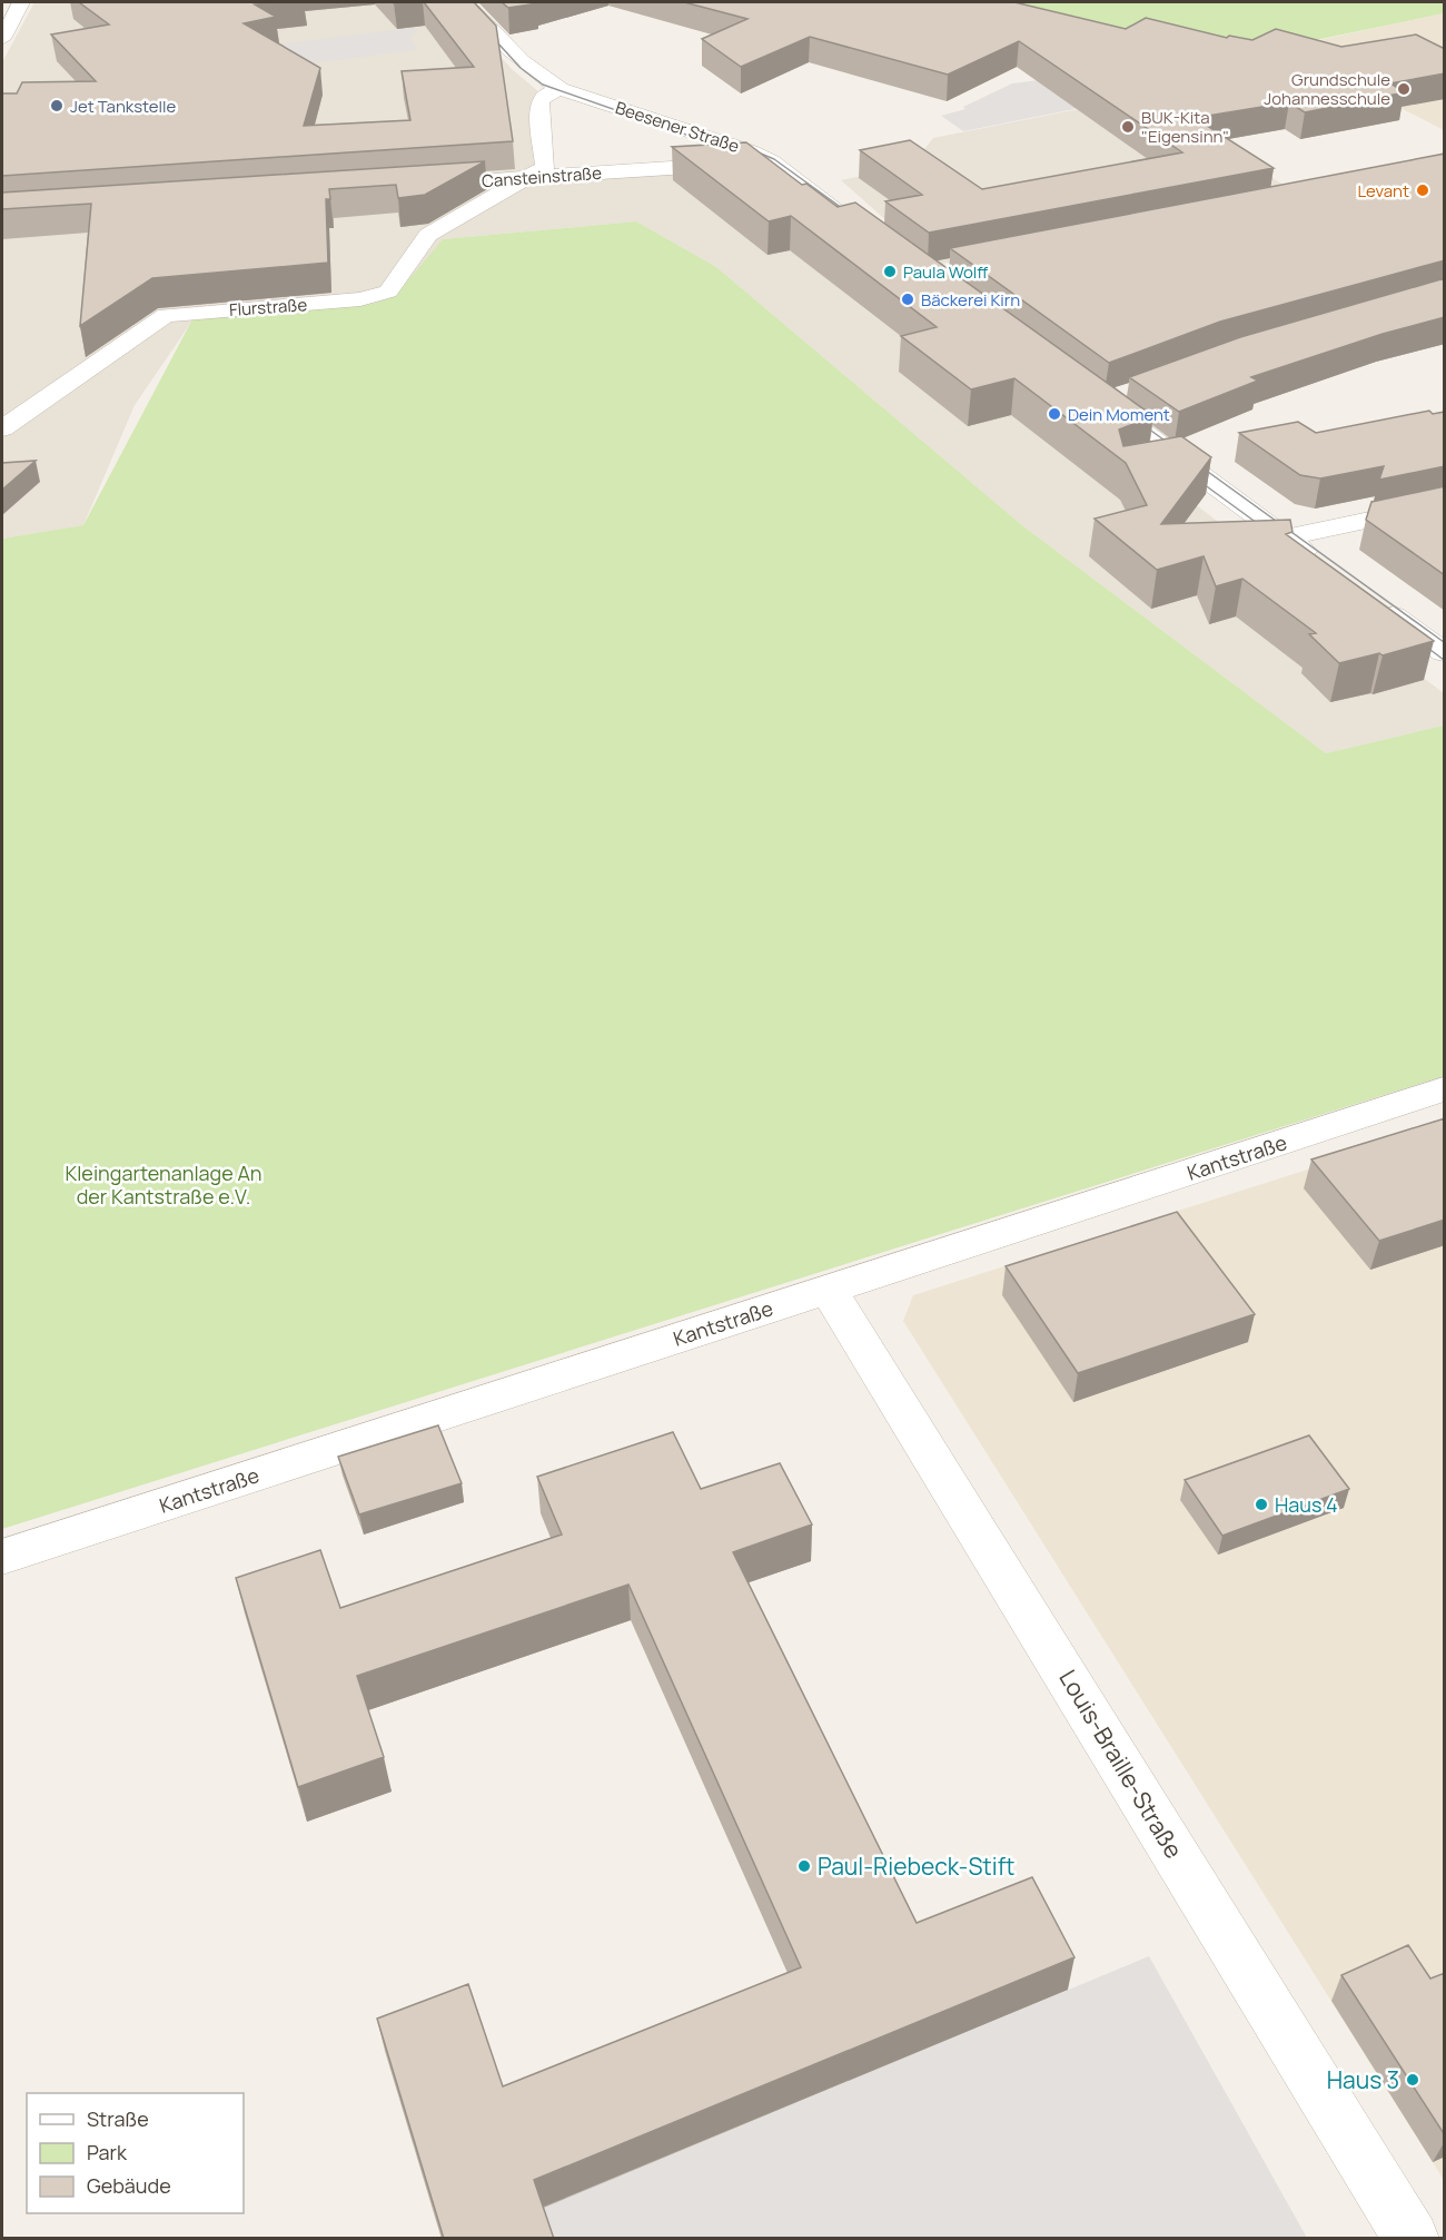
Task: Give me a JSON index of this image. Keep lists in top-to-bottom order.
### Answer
{
  "streets": {
    "street": [
      "Beesener Straße",
      "Cansteinstraße",
      "Flurstraße",
      "Kantstraße",
      "Louis-Braille-Straße"
    ]
  },
  "crossings": [
    ["Beesener Straße", "Cansteinstraße"],
    ["Cansteinstraße", "Flurstraße"],
    ["Kantstraße", "Louis-Braille-Straße"]
  ],
  "parks": ["Kleingartenanlage An der Kantstraße e.V."],
  "places": [
    "Grundschule Johannesschule",
    "Jet Tankstelle",
    "BUK-Kita \"Eigensinn\"",
    "Levant",
    "Paula Wolff",
    "Bäckerei Kirn",
    "Dein Moment",
    "Haus 4",
    "Paul-Riebeck-Stift",
    "Haus 3"
  ],
  "legend": ["Straße", "Park", "Gebäude"]
}
